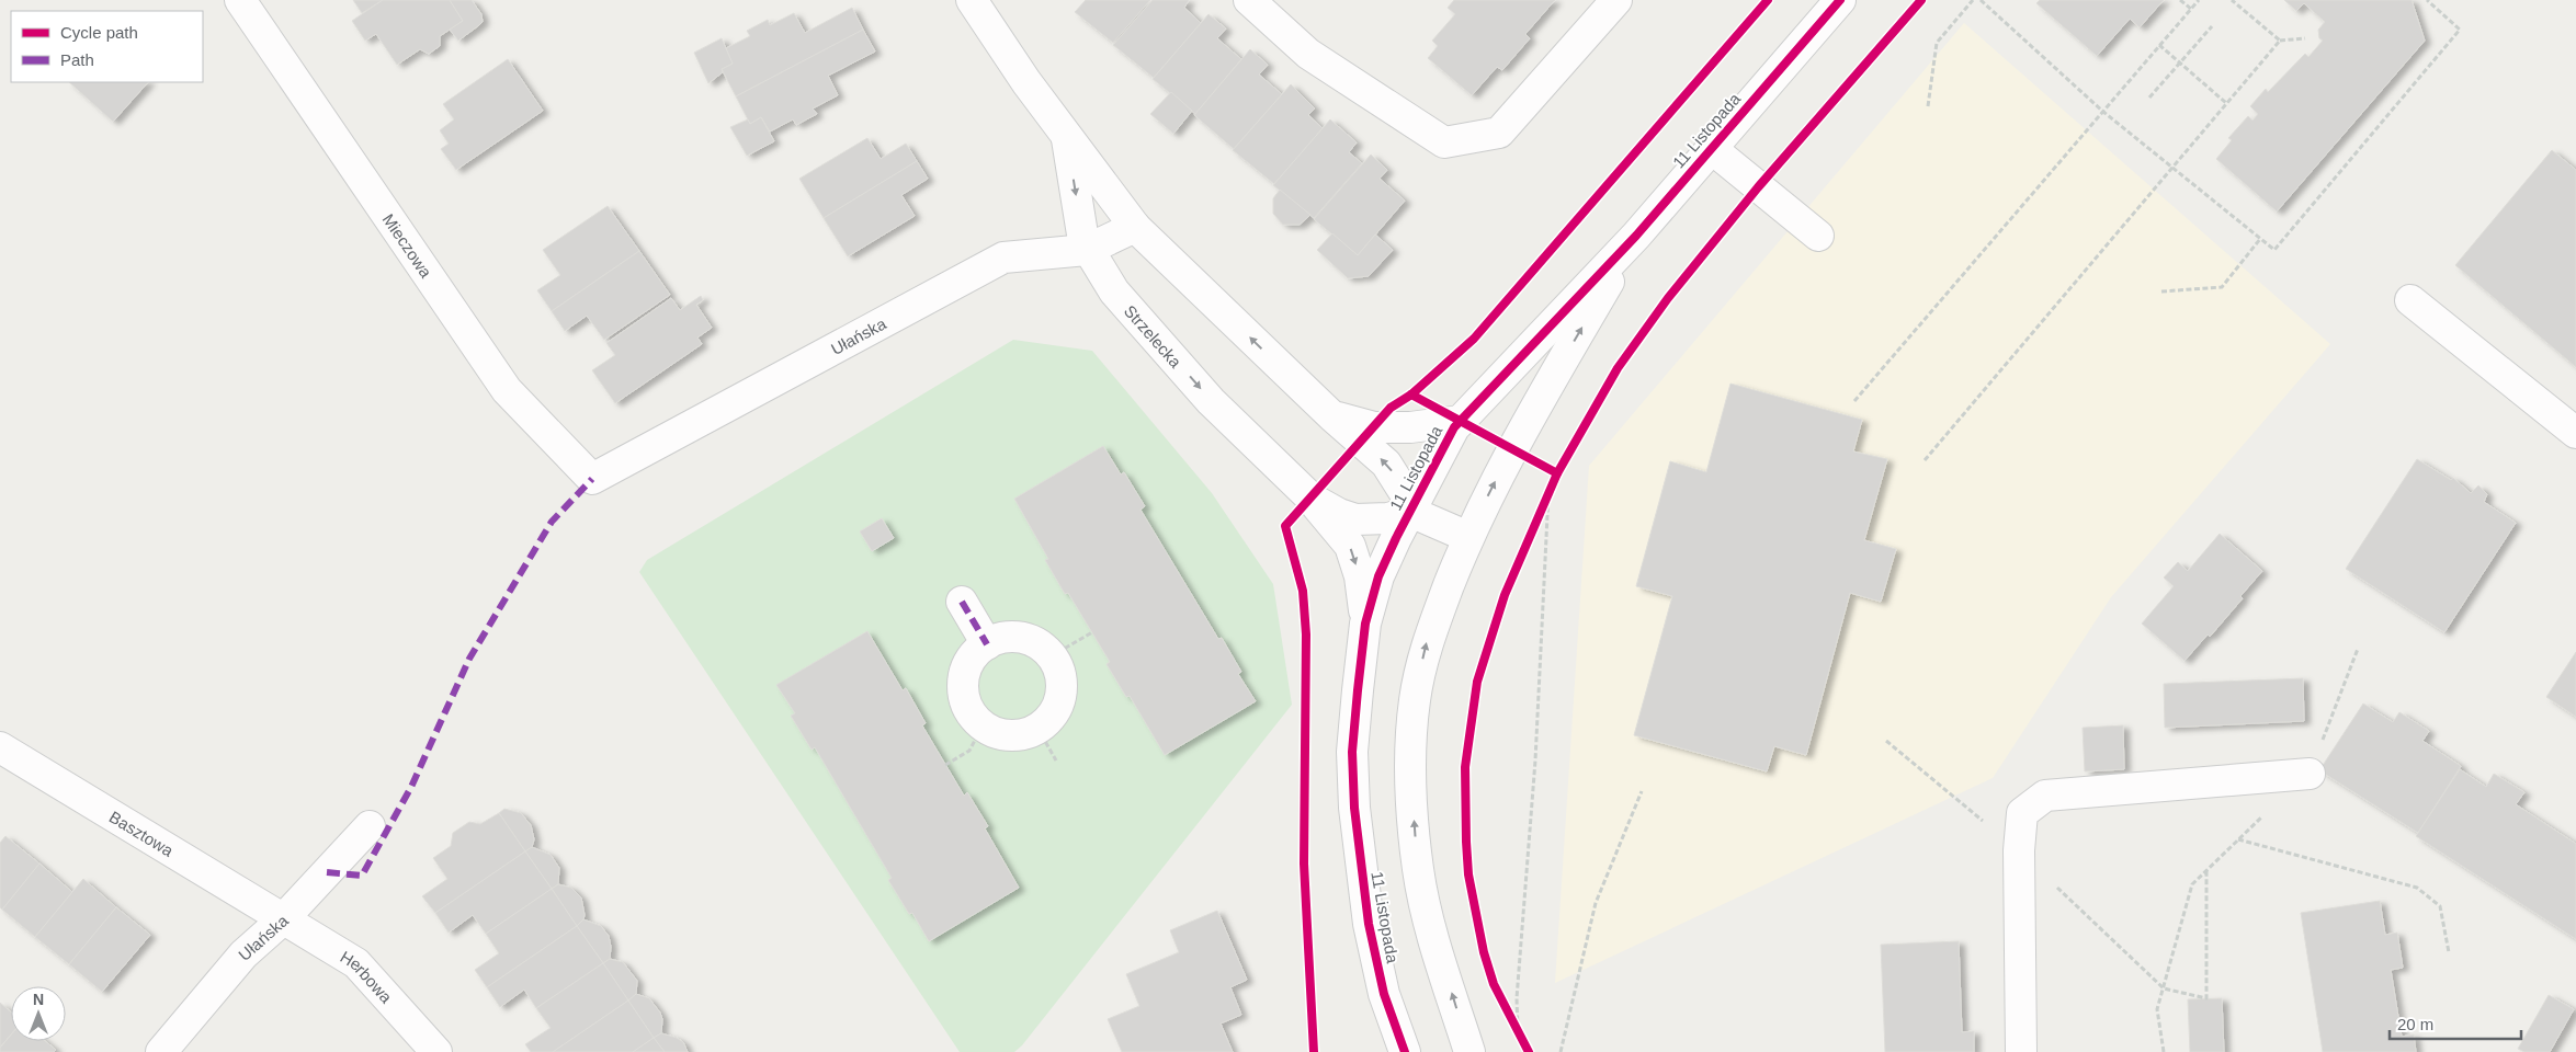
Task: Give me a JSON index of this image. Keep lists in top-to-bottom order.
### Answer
{
  "streets": {
    "street": [
      "11 Listopada",
      "Mieczowa",
      "Ułańska",
      "Strzelecka",
      "Basztowa",
      "Herbowa"
    ]
  },
  "crossings": [
    ["11 Listopada", "Strzelecka"],
    ["Mieczowa", "Ułańska"],
    ["Ułańska", "Strzelecka"],
    ["Ułańska", "Basztowa"],
    ["Ułańska", "Herbowa"],
    ["Basztowa", "Herbowa"]
  ],
  "legend": ["Cycle path", "Path"],
  "scale_bar": "20 m",
  "north": "top"
}
